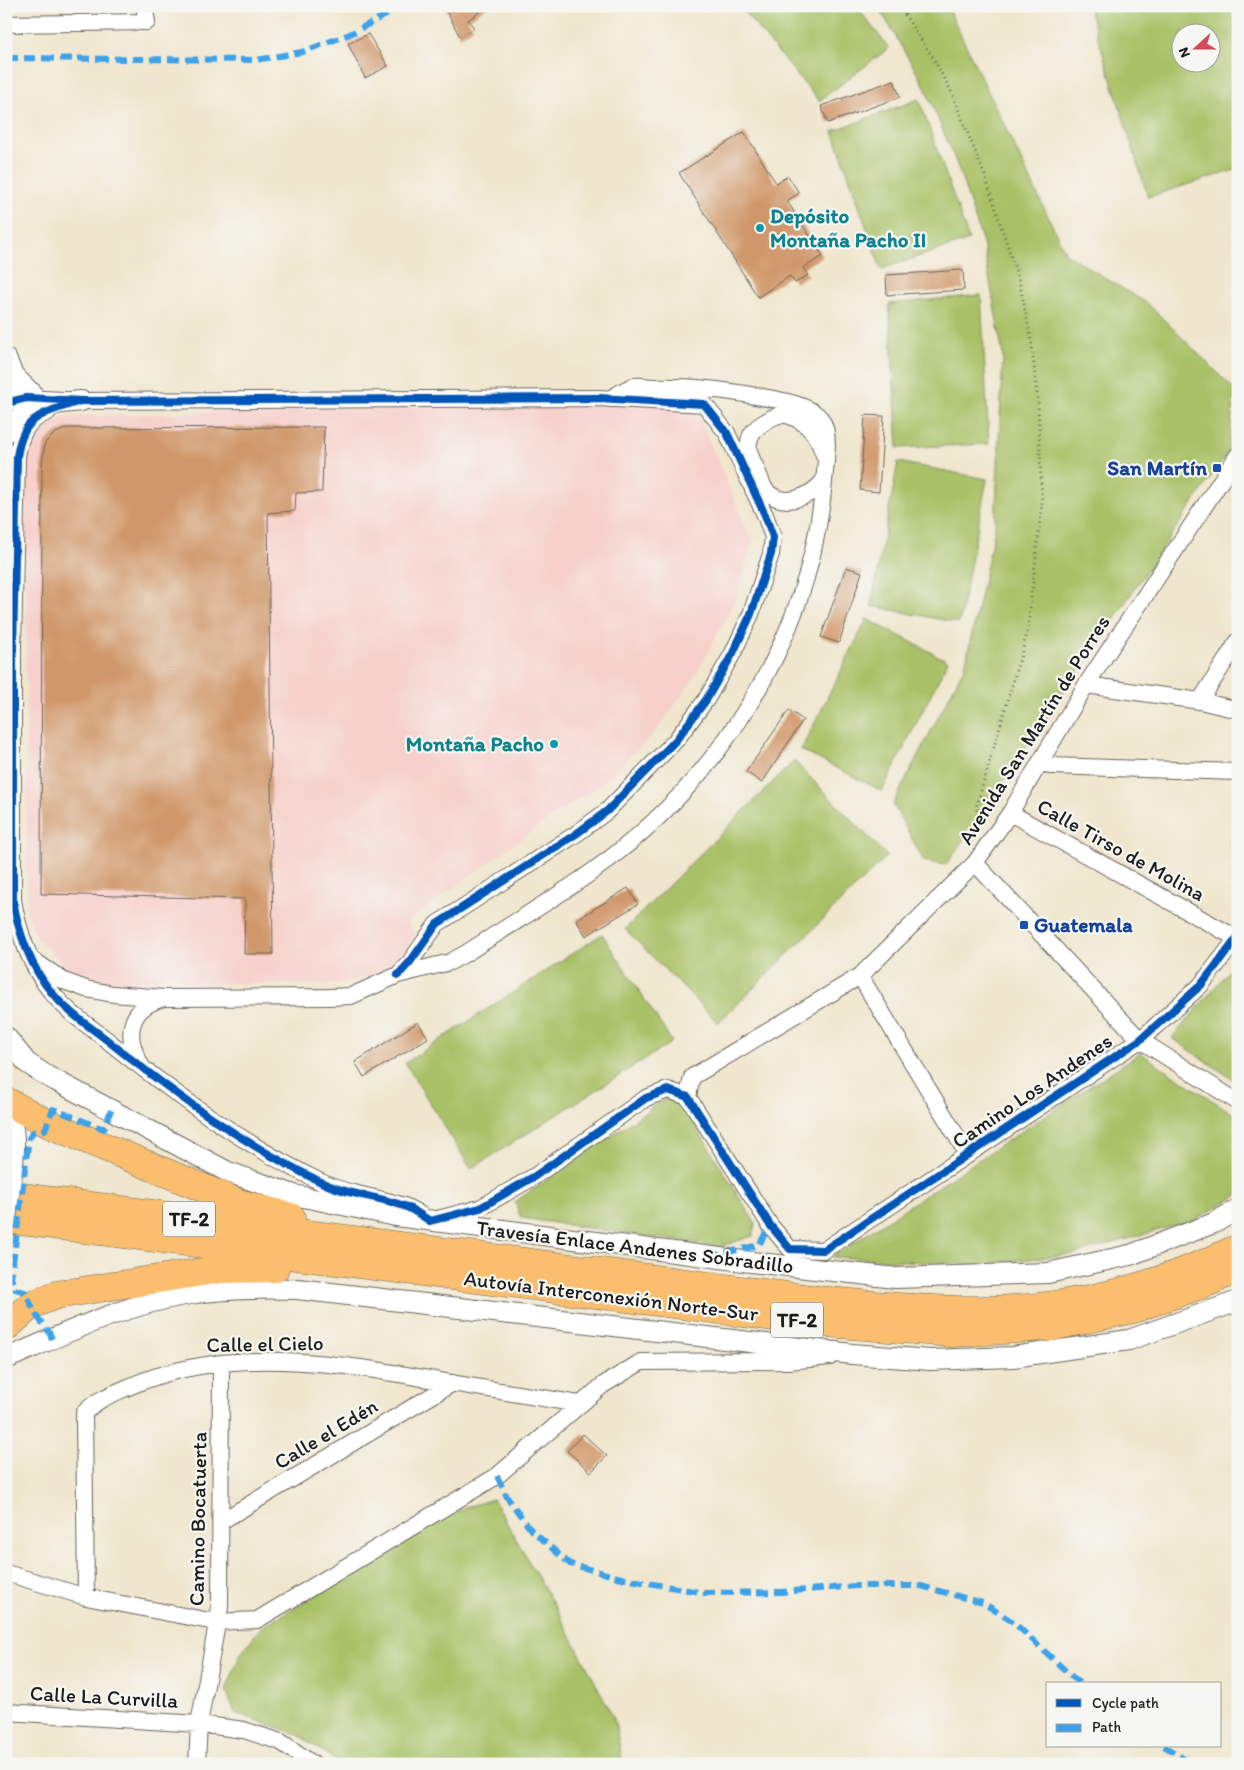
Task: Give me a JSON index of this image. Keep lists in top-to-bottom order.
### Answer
{
  "streets": {
    "highway": ["TF-2", "Autovía Interconexión Norte-Sur"],
    "street": [
      "Avenida San Martín de Porres",
      "Calle Tirso de Molina",
      "Camino Los Andenes",
      "Travesía Enlace Andenes Sobradillo",
      "Calle el Cielo",
      "Calle el Edén",
      "Camino Bocatuerta",
      "Calle La Curvilla"
    ]
  },
  "crossings": [
    ["Avenida San Martín de Porres", "Calle Tirso de Molina"],
    ["Avenida San Martín de Porres", "Camino Los Andenes"],
    ["Calle Tirso de Molina", "Camino Los Andenes"],
    ["Calle el Cielo", "Calle el Edén"],
    ["Calle el Cielo", "Camino Bocatuerta"],
    ["Calle el Edén", "Camino Bocatuerta"],
    ["Camino Bocatuerta", "Calle La Curvilla"]
  ],
  "places": {
    "other": ["Depósito Montaña Pacho II", "Montaña Pacho"],
    "transit": ["San Martín", "Guatemala"]
  },
  "legend": ["Cycle path", "Path"],
  "north": "left"
}
